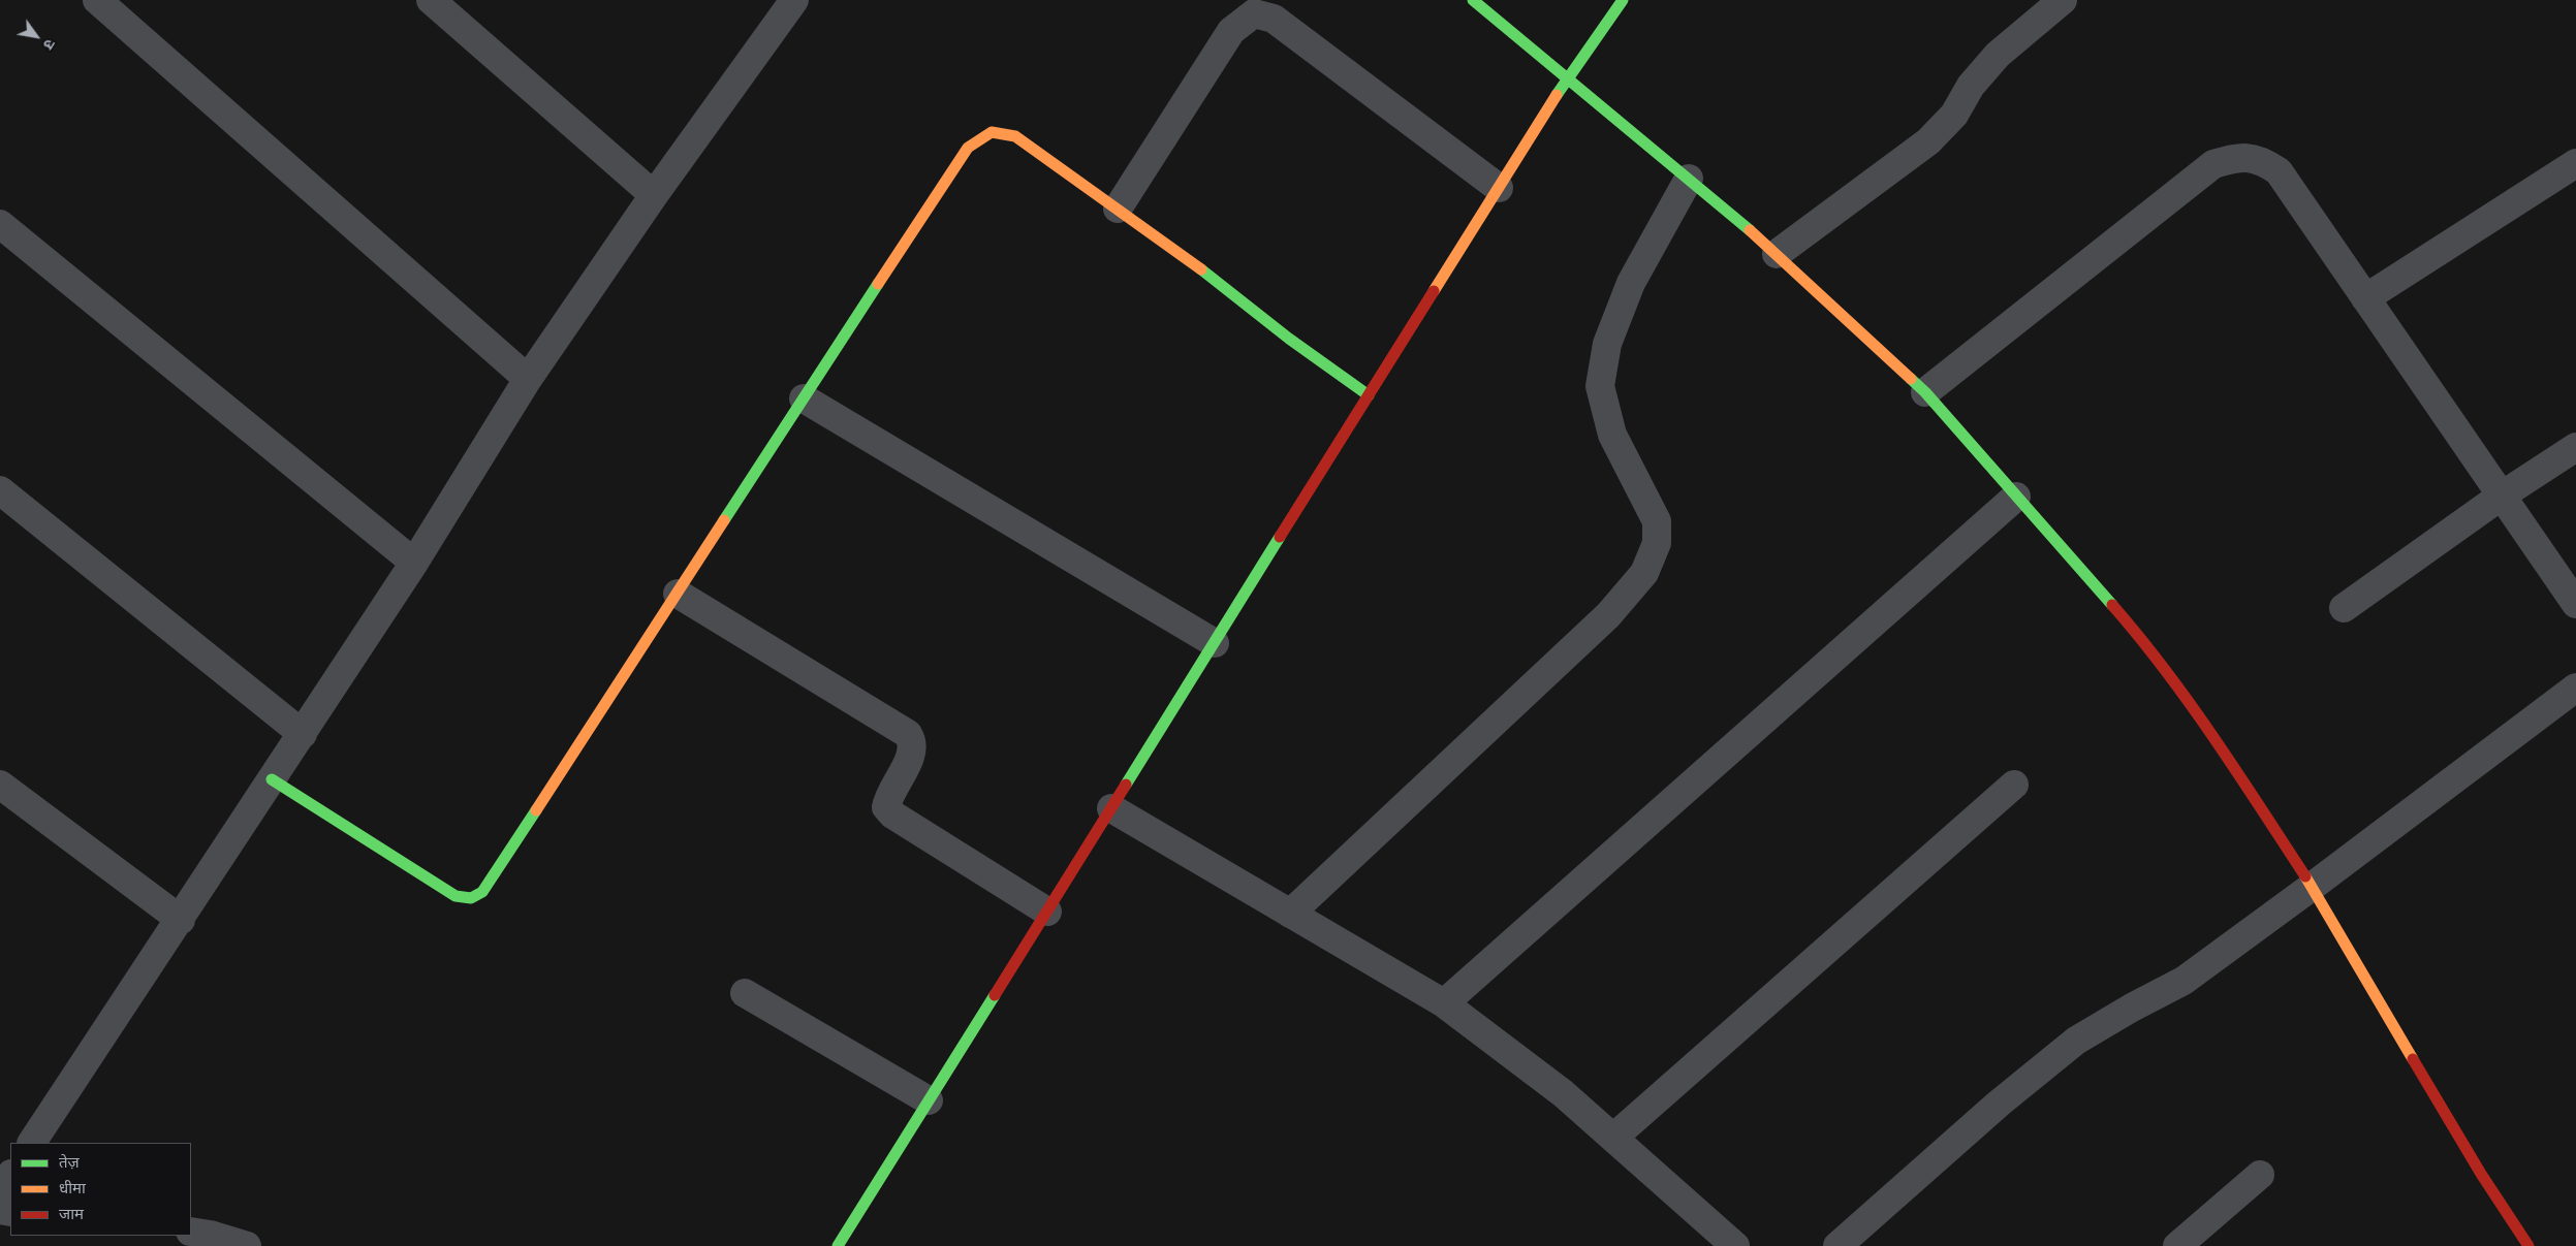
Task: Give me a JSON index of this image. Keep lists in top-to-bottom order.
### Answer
{
  "legend": ["तेज़", "धीमा", "जाम"],
  "north": "bottom right"
}
